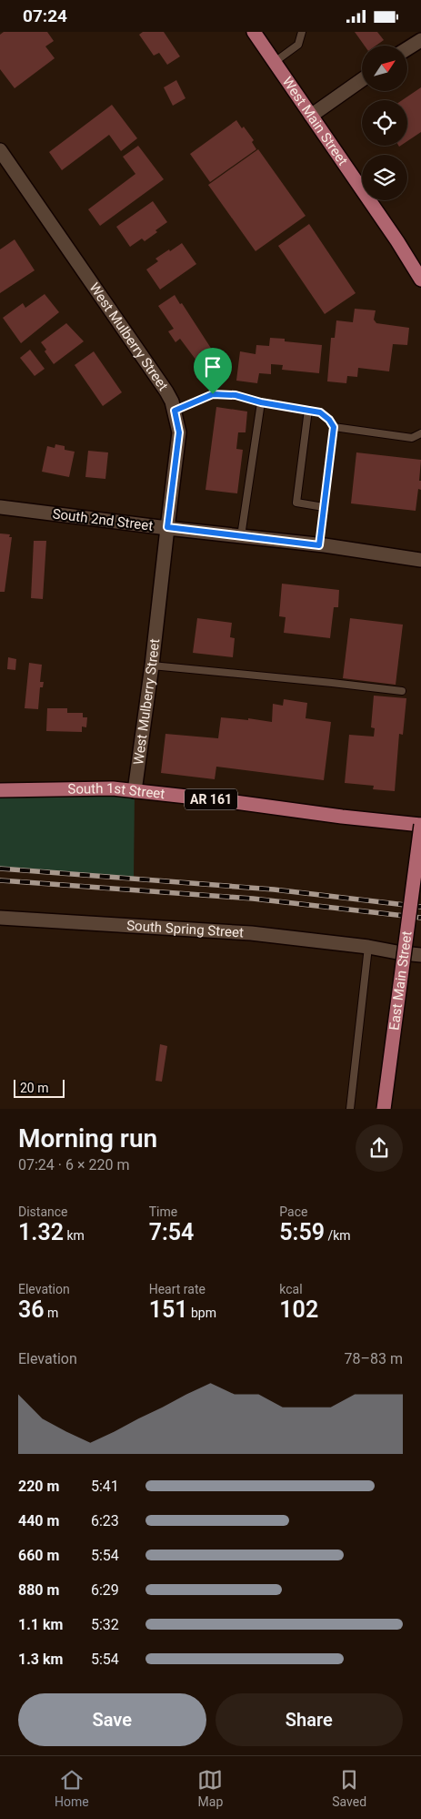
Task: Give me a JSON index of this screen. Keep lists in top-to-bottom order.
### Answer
{
  "streets": {
    "main road": [
      "West Main Street",
      "South 1st Street",
      "AR 161",
      "East Main Street"
    ],
    "street": ["West Mulberry Street", "South 2nd Street", "South Spring Street"]
  },
  "crossings": [
    ["West Mulberry Street", "South 2nd Street"],
    ["West Mulberry Street", "South 1st Street"],
    ["South 1st Street", "East Main Street"]
  ],
  "scale_bar": "20 m",
  "north": "top right",
  "page": {
    "status": "07:24",
    "scale": "20 m",
    "heading": ["Morning run", "07:24 · 6 × 220 m"],
    "stats": [
      ["Distance", "1.32 km"],
      ["Time", "7:54"],
      ["Pace", "5:59 /km"],
      ["Elevation", "36 m"],
      ["Heart rate", "151 bpm"],
      ["kcal", "102"]
    ],
    "chart": ["Elevation", "78–83 m"],
    "list": [
      {
        "name": "220 m",
        "note": "5:41"
      },
      {
        "name": "440 m",
        "note": "6:23"
      },
      {
        "name": "660 m",
        "note": "5:54"
      },
      {
        "name": "880 m",
        "note": "6:29"
      },
      {
        "name": "1.1 km",
        "note": "5:32"
      },
      {
        "name": "1.3 km",
        "note": "5:54"
      }
    ],
    "buttons": ["Save", "Share"],
    "tabs": ["Home", "Map", "Saved"]
  }
}
